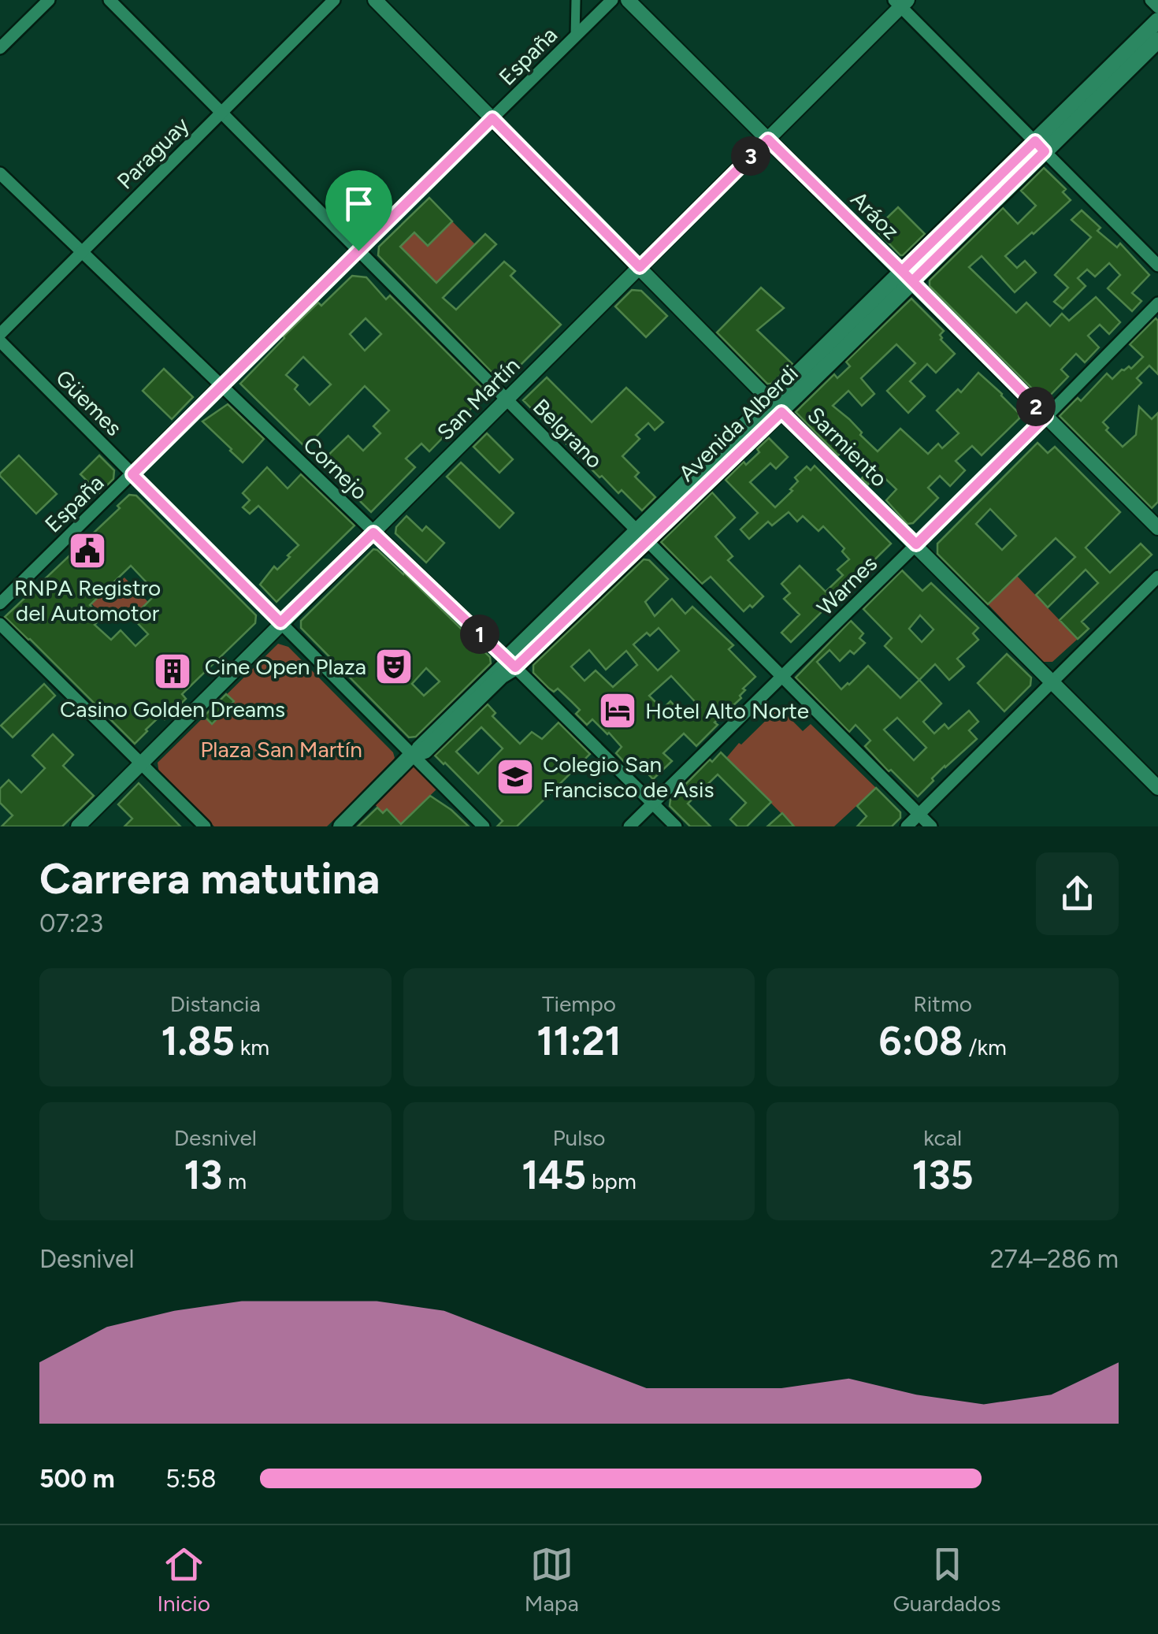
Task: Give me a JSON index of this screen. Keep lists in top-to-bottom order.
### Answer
{
  "streets": {
    "main road": ["Avenida Alberdi"],
    "street": [
      "España",
      "Paraguay",
      "Aráoz",
      "San Martín",
      "Güemes",
      "Belgrano",
      "Sarmiento",
      "Cornejo",
      "Warnes"
    ]
  },
  "crossings": [
    ["España", "Güemes"],
    ["España", "Belgrano"],
    ["España", "Sarmiento"],
    ["España", "Cornejo"],
    ["Paraguay", "Belgrano"],
    ["Paraguay", "Cornejo"],
    ["Aráoz", "San Martín"],
    ["Aráoz", "Avenida Alberdi"],
    ["Aráoz", "Warnes"],
    ["San Martín", "Güemes"],
    ["San Martín", "Belgrano"],
    ["San Martín", "Sarmiento"],
    ["San Martín", "Cornejo"],
    ["Güemes", "Avenida Alberdi"],
    ["Avenida Alberdi", "Belgrano"],
    ["Avenida Alberdi", "Sarmiento"],
    ["Avenida Alberdi", "Cornejo"],
    ["Belgrano", "Warnes"],
    ["Sarmiento", "Warnes"],
    ["Cornejo", "Warnes"]
  ],
  "parks": ["Plaza San Martín"],
  "places": {
    "public building": ["RNPA Registro del Automotor"],
    "theatre": ["Cine Open Plaza"],
    "building": ["Casino Golden Dreams"],
    "hotel": ["Hotel Alto Norte"],
    "school or university": ["Colegio San Francisco de Asis"]
  },
  "page": {
    "pins": ["3", "2", "1"],
    "heading": ["Carrera matutina", "07:23"],
    "stats": [
      ["Distancia", "1.85 km"],
      ["Tiempo", "11:21"],
      ["Ritmo", "6:08 /km"],
      ["Desnivel", "13 m"],
      ["Pulso", "145 bpm"],
      ["kcal", "135"]
    ],
    "chart": ["Desnivel", "274–286 m"],
    "list": [
      {
        "name": "500 m",
        "note": "5:58"
      }
    ],
    "tabs": ["Inicio", "Mapa", "Guardados"]
  }
}
